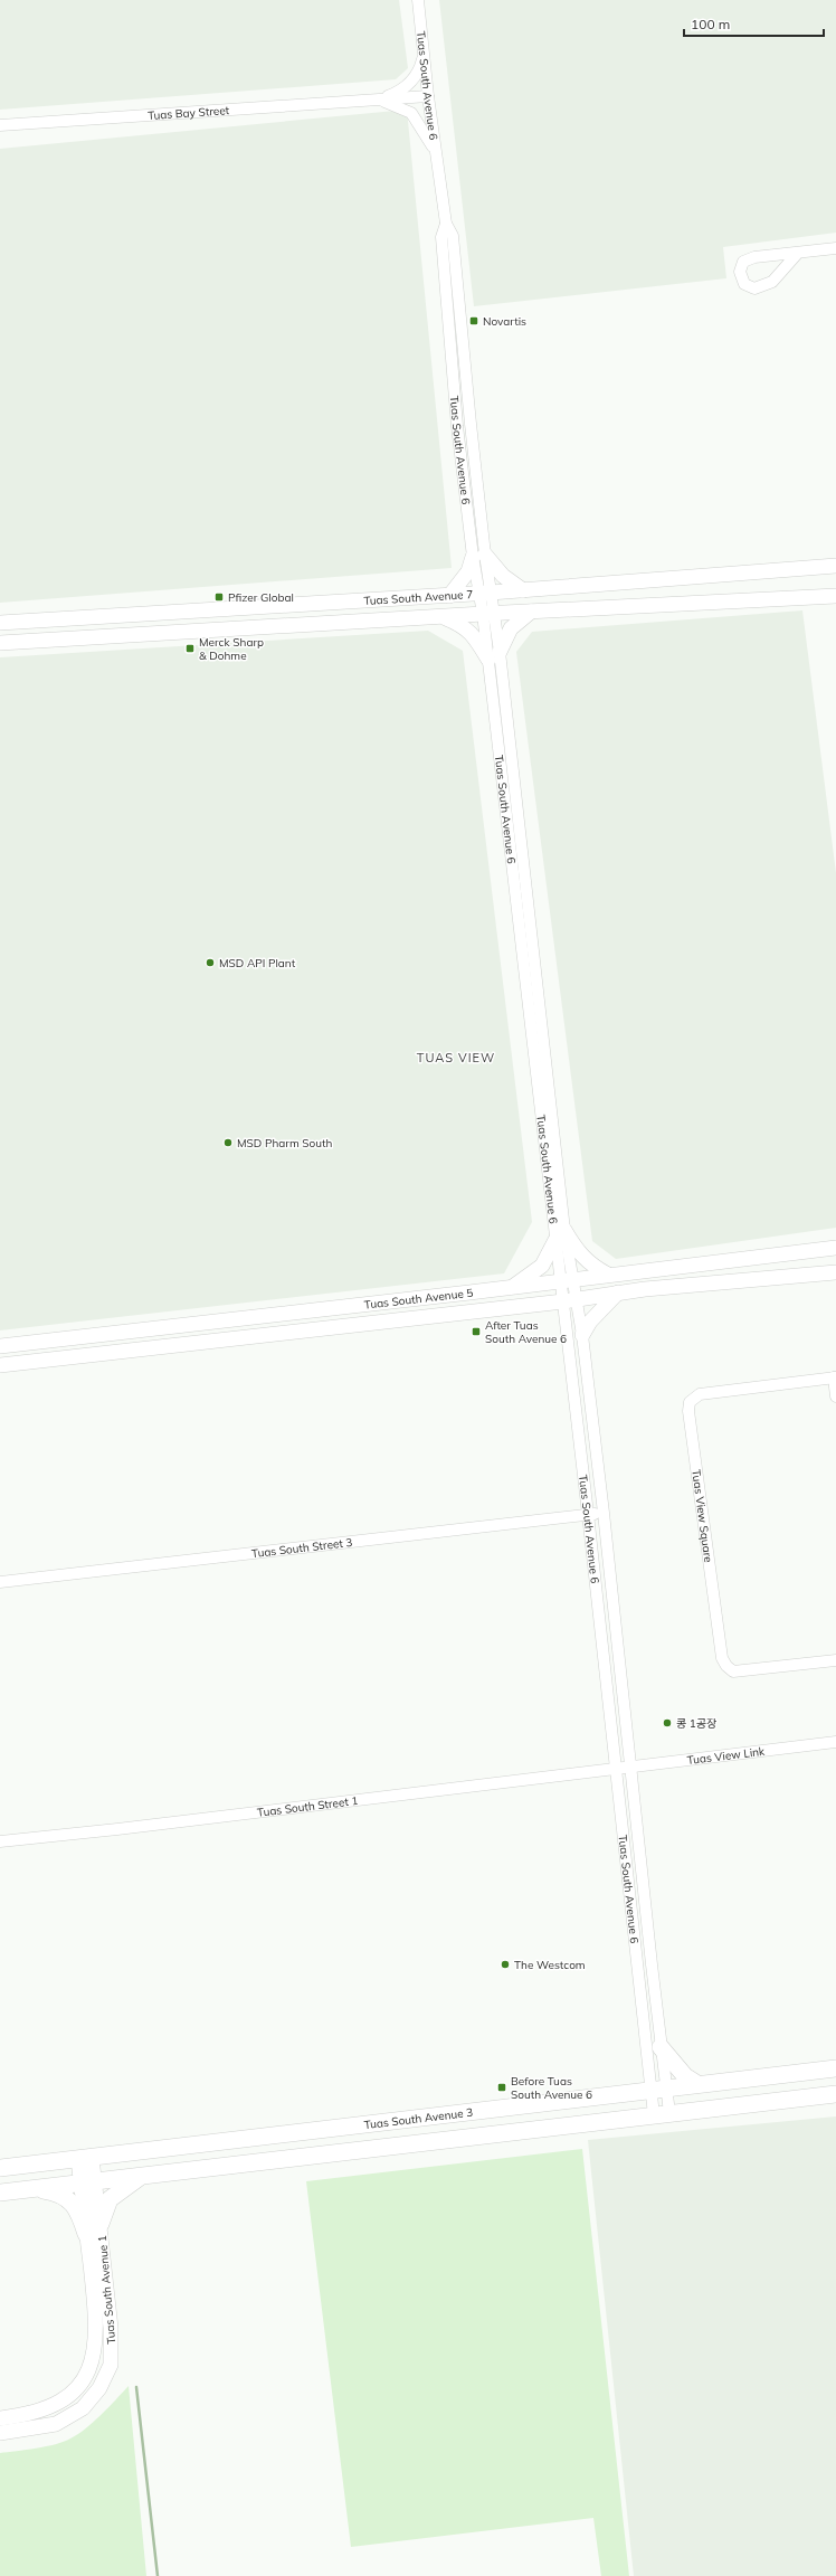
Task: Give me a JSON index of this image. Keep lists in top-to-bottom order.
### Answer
{
  "streets": {
    "main road": [
      "Tuas South Avenue 7",
      "Tuas South Avenue 5",
      "Tuas South Avenue 3",
      "Tuas South Avenue 1"
    ],
    "street": [
      "Tuas South Avenue 6",
      "Tuas Bay Street",
      "Tuas View Square",
      "Tuas South Street 3",
      "Tuas View Link",
      "Tuas South Street 1"
    ]
  },
  "crossings": [
    ["Tuas South Avenue 6", "Tuas Bay Street"],
    ["Tuas South Avenue 6", "Tuas South Avenue 7"],
    ["Tuas South Avenue 6", "Tuas South Avenue 5"],
    ["Tuas South Avenue 6", "Tuas South Street 3"],
    ["Tuas South Avenue 6", "Tuas View Link"],
    ["Tuas South Avenue 6", "Tuas South Street 1"],
    ["Tuas South Avenue 6", "Tuas South Avenue 3"],
    ["Tuas View Link", "Tuas South Street 1"],
    ["Tuas South Avenue 3", "Tuas South Avenue 1"]
  ],
  "districts": ["TUAS VIEW"],
  "places": {
    "transit": [
      "Novartis",
      "Pfizer Global",
      "Merck Sharp & Dohme",
      "After Tuas South Avenue 6",
      "Before Tuas South Avenue 6"
    ],
    "other": [
      "MSD API Plant",
      "MSD Pharm South",
      "콩 1공장",
      "The Westcom"
    ]
  },
  "scale_bar": "100 m"
}
